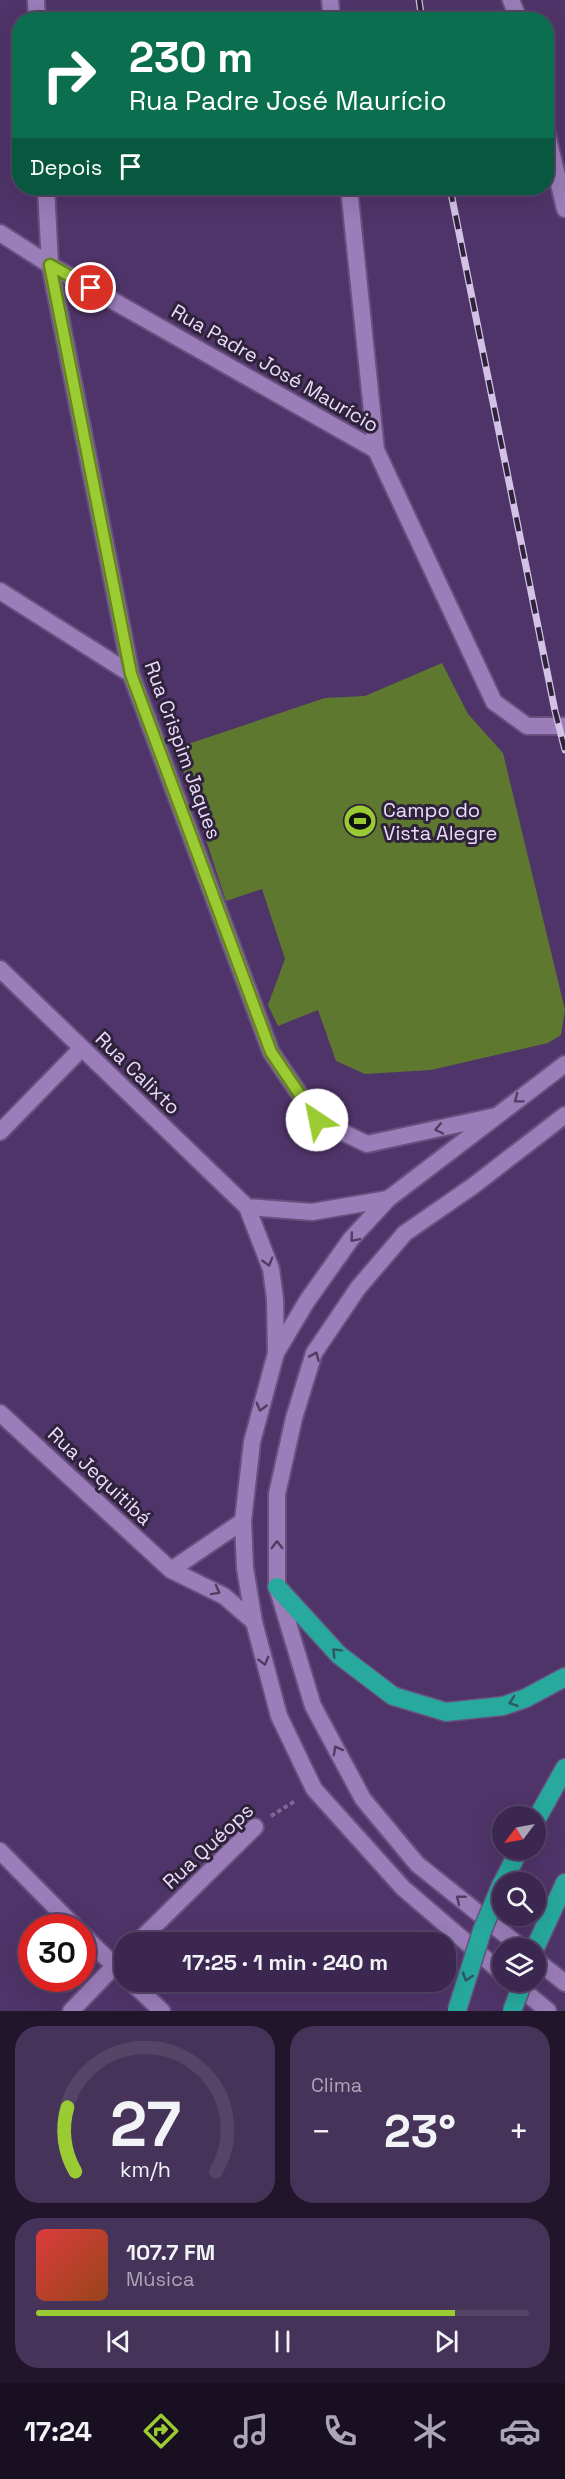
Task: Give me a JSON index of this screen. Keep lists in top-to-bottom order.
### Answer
{
  "streets": {
    "street": [
      "Rua Padre José Maurício",
      "Rua Crispim Jaques",
      "Rua Calixto",
      "Rua Jequitibá",
      "Rua Quéops"
    ]
  },
  "crossings": [
    ["Rua Padre José Maurício", "Rua Crispim Jaques"]
  ],
  "one_way": ["Rua Crispim Jaques"],
  "places": {
    "sports": ["Campo do Vista Alegre"]
  },
  "north": "bottom left",
  "page": {
    "turn": ["230 m", "Rua Padre José Maurício"],
    "then": "Depois",
    "limit": "30",
    "trip": "17:25 · 1 min · 240 m",
    "tile": "Clima",
    "heat": ["−", "23°", "+"],
    "song": ["107.7 FM", "Música"],
    "tabs": "17:24",
    "gauge": ["27", "km/h"]
  }
}
